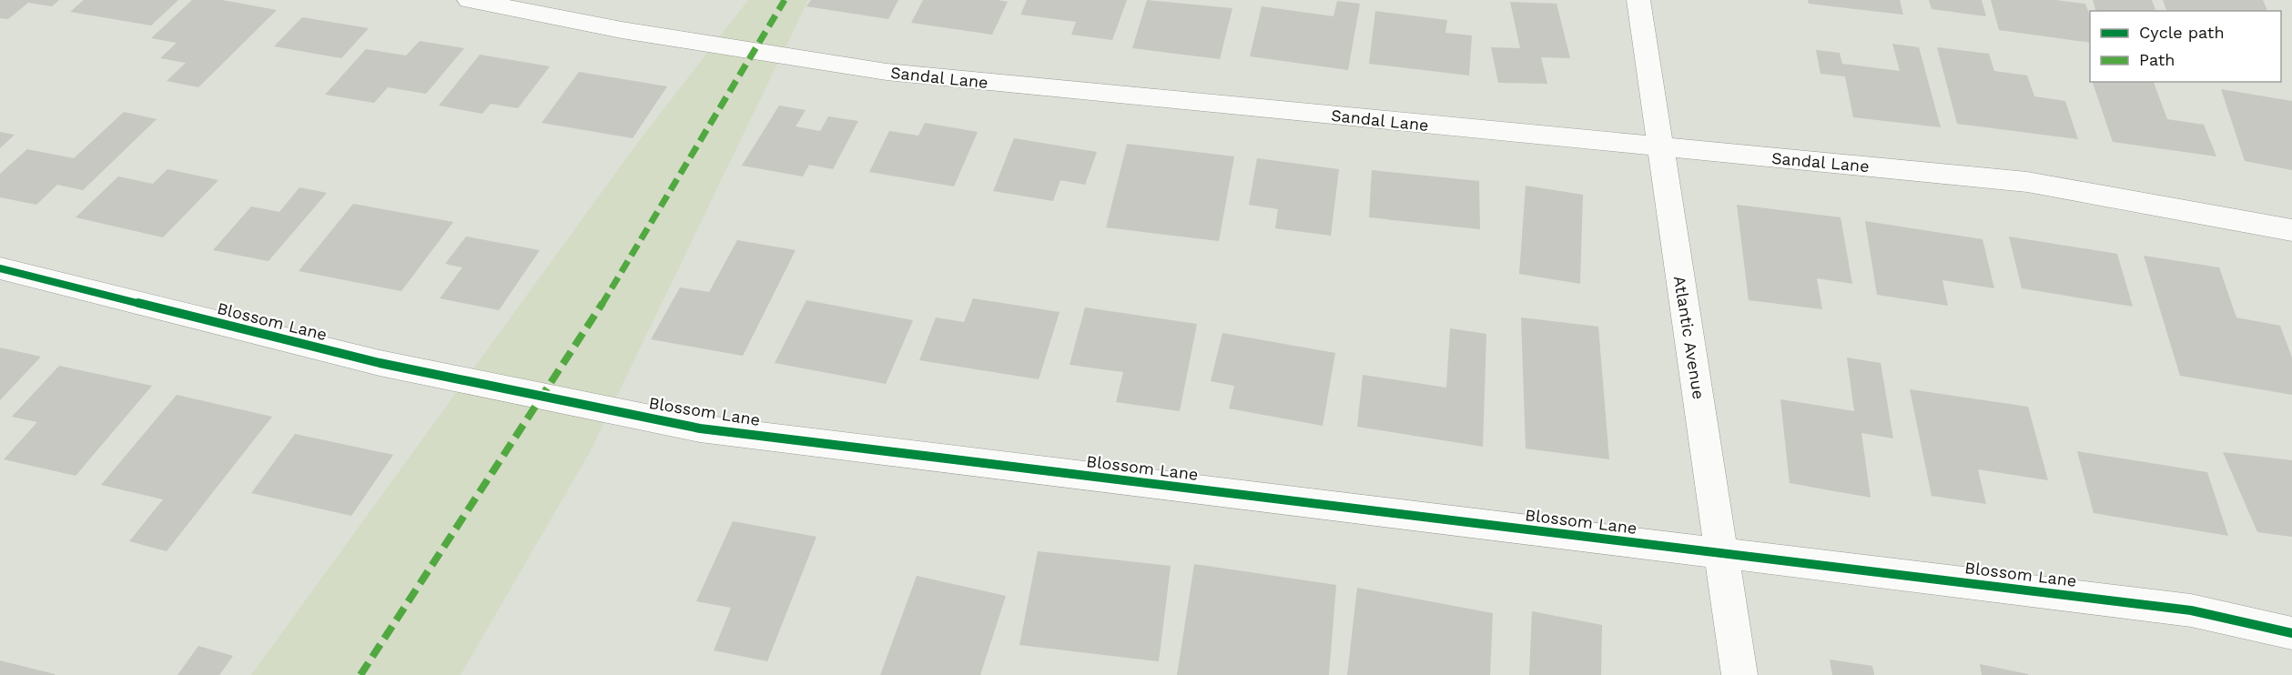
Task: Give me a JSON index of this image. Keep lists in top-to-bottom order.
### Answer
{
  "streets": {
    "street": ["Sandal Lane", "Blossom Lane", "Atlantic Avenue"]
  },
  "crossings": [
    ["Sandal Lane", "Atlantic Avenue"],
    ["Blossom Lane", "Atlantic Avenue"]
  ],
  "legend": ["Cycle path", "Path"]
}
